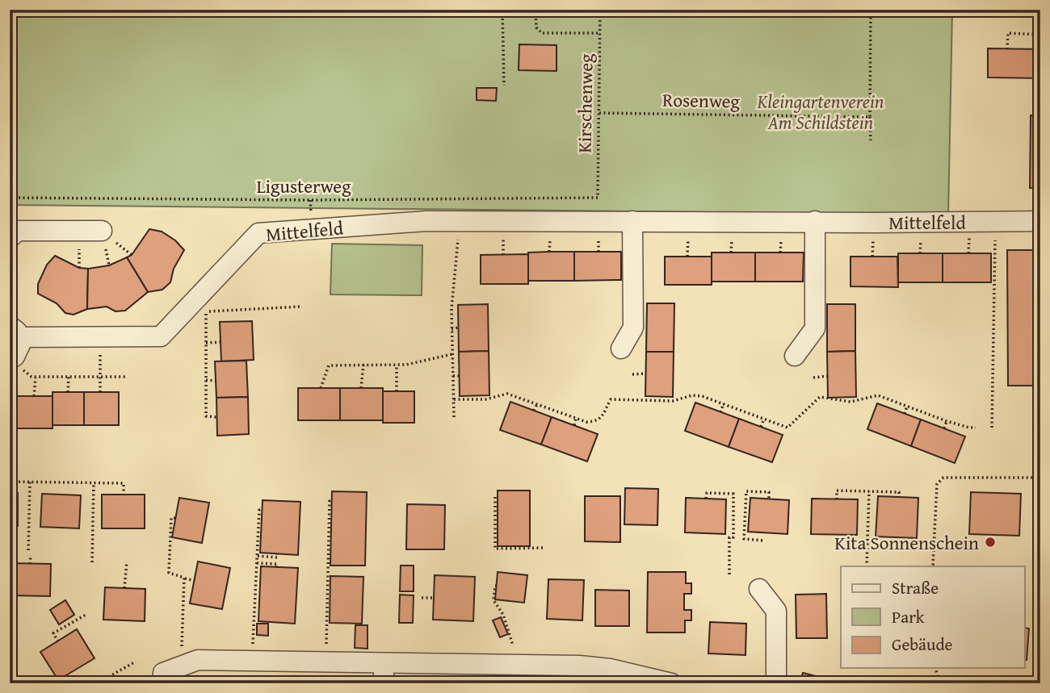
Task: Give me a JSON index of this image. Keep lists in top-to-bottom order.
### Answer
{
  "streets": {
    "street": ["Mittelfeld"],
    "path": ["Rosenweg", "Kirschenweg", "Ligusterweg"]
  },
  "crossings": [
    ["Rosenweg", "Kirschenweg"],
    ["Kirschenweg", "Ligusterweg"]
  ],
  "parks": ["Kleingartenverein Am Schildstein"],
  "places": ["Kita Sonnenschein"],
  "legend": ["Straße", "Park", "Gebäude"]
}
